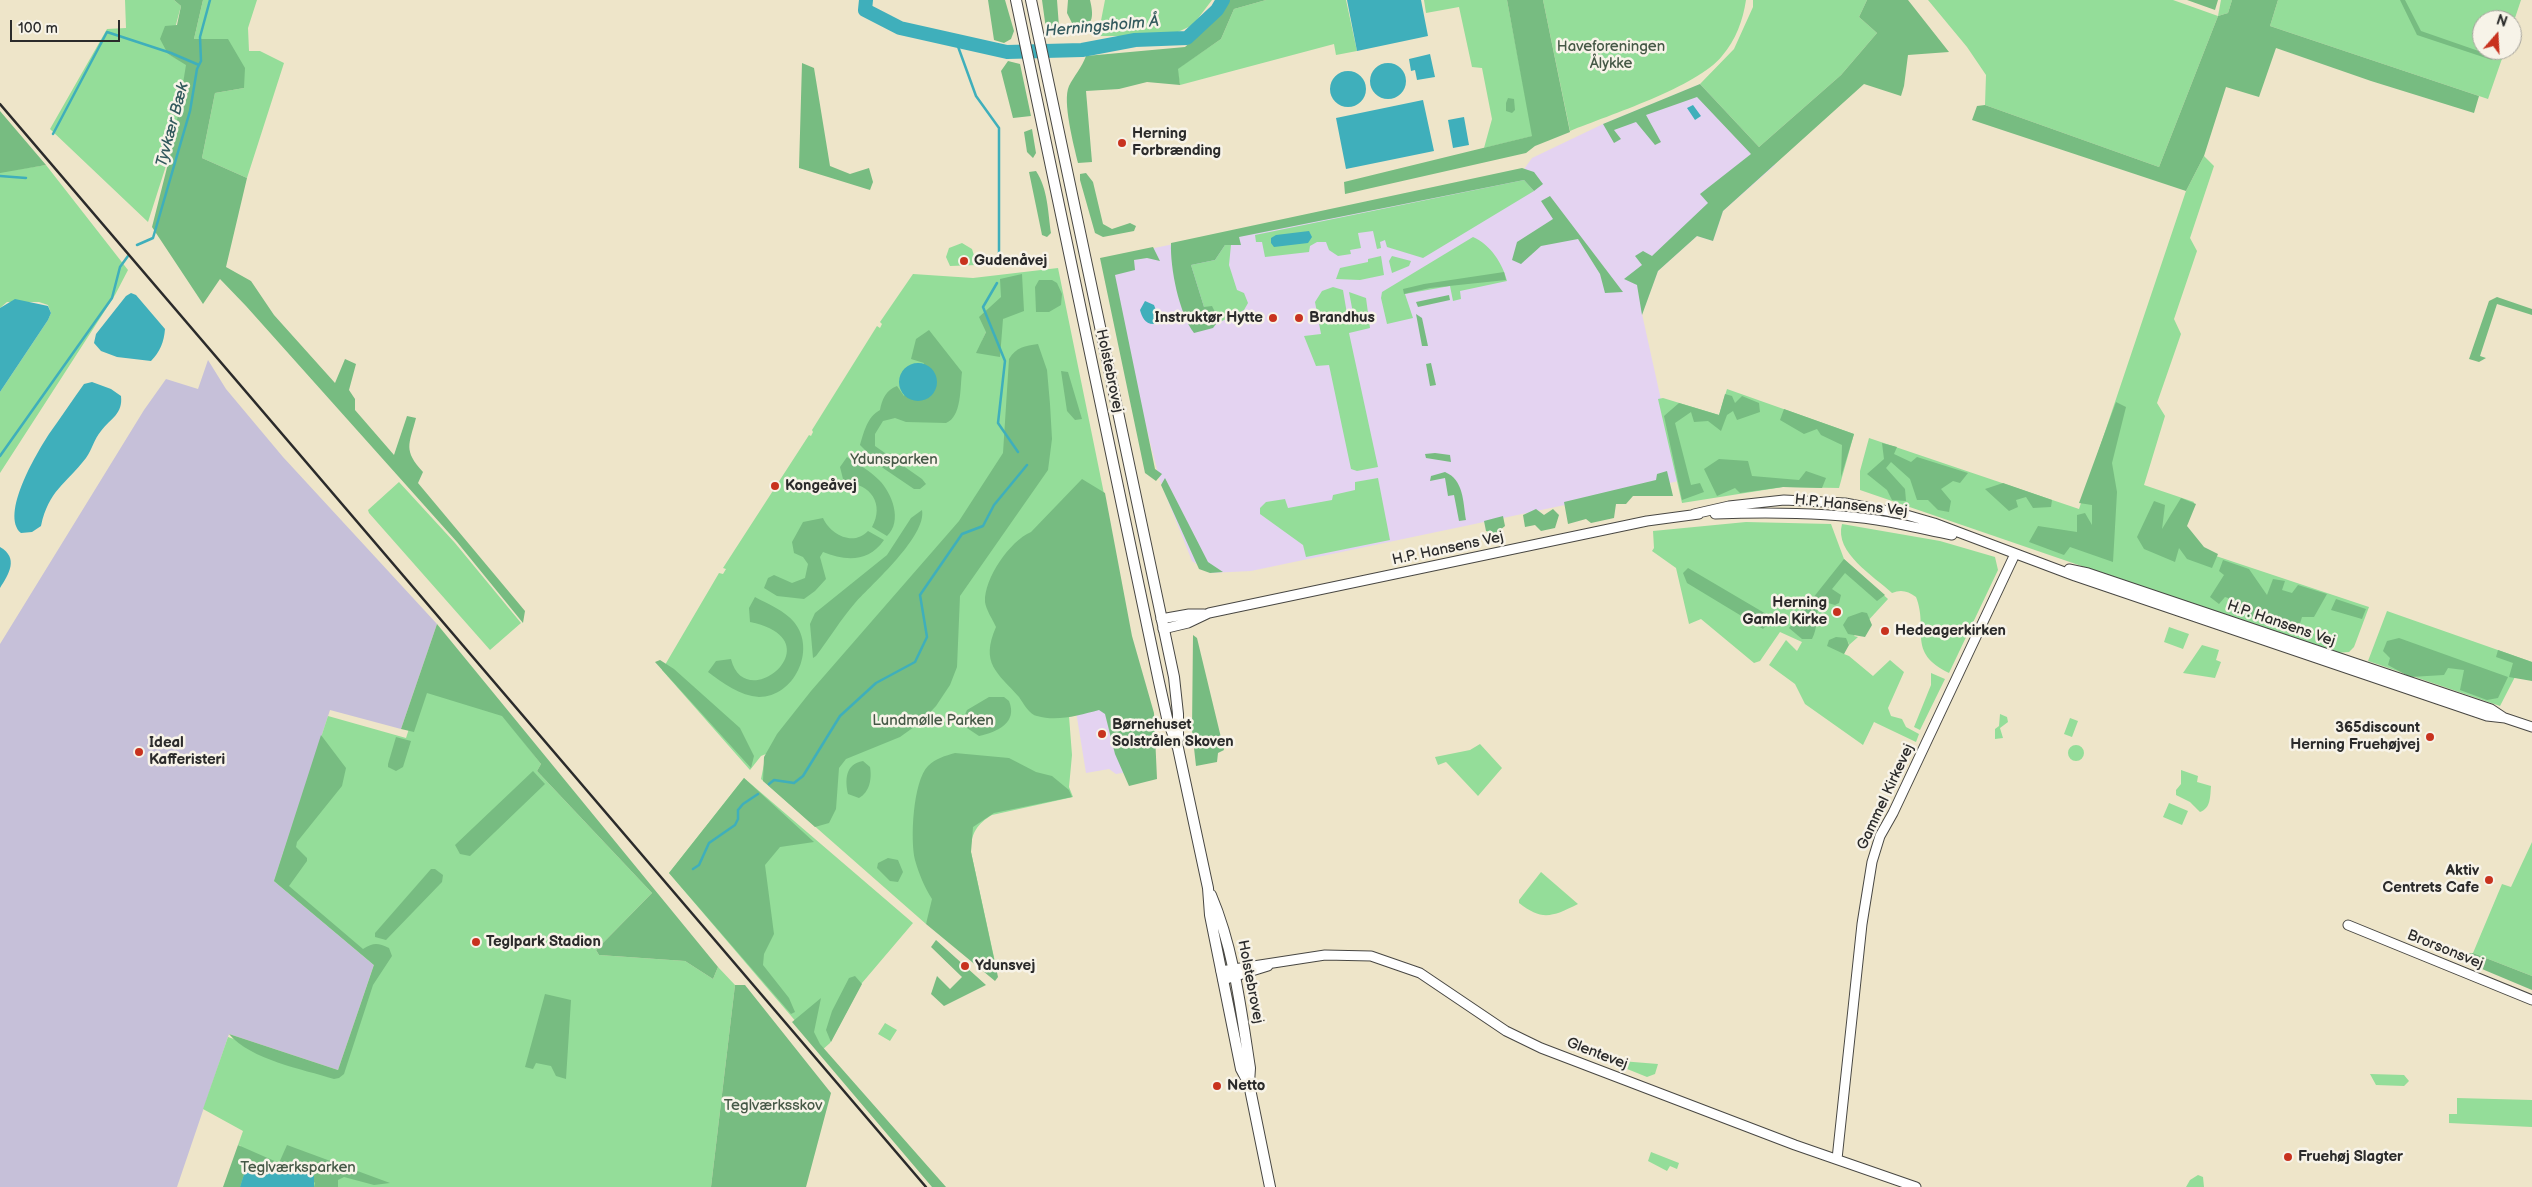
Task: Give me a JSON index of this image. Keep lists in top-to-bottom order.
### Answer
{
  "streets": {
    "main road": ["Holstebrovej"],
    "street": [
      "H.P. Hansens Vej",
      "Gammel Kirkevej",
      "Brorsonsvej",
      "Glentevej"
    ]
  },
  "crossings": [
    ["Holstebrovej", "H.P. Hansens Vej"],
    ["Holstebrovej", "Glentevej"],
    ["H.P. Hansens Vej", "Gammel Kirkevej"],
    ["Gammel Kirkevej", "Glentevej"]
  ],
  "water": ["Herningsholm Å", "Tyvkær Bæk"],
  "parks": [
    "Haveforeningen Ålykke",
    "Ydunsparken",
    "Lundmølle Parken",
    "Teglværksskov",
    "Teglværksparken"
  ],
  "places": [
    "Herning Forbrænding",
    "Gudenåvej",
    "Instruktør Hytte",
    "Brandhus",
    "Kongeåvej",
    "Herning Gamle Kirke",
    "Hedeagerkirken",
    "Børnehuset Solstrålen Skoven",
    "365discount Herning Fruehøjvej",
    "Ideal Kafferisteri",
    "Aktiv Centrets Cafe",
    "Teglpark Stadion",
    "Ydunsvej",
    "Netto",
    "Fruehøj Slagter"
  ],
  "scale_bar": "100 m",
  "north": "top"
}
